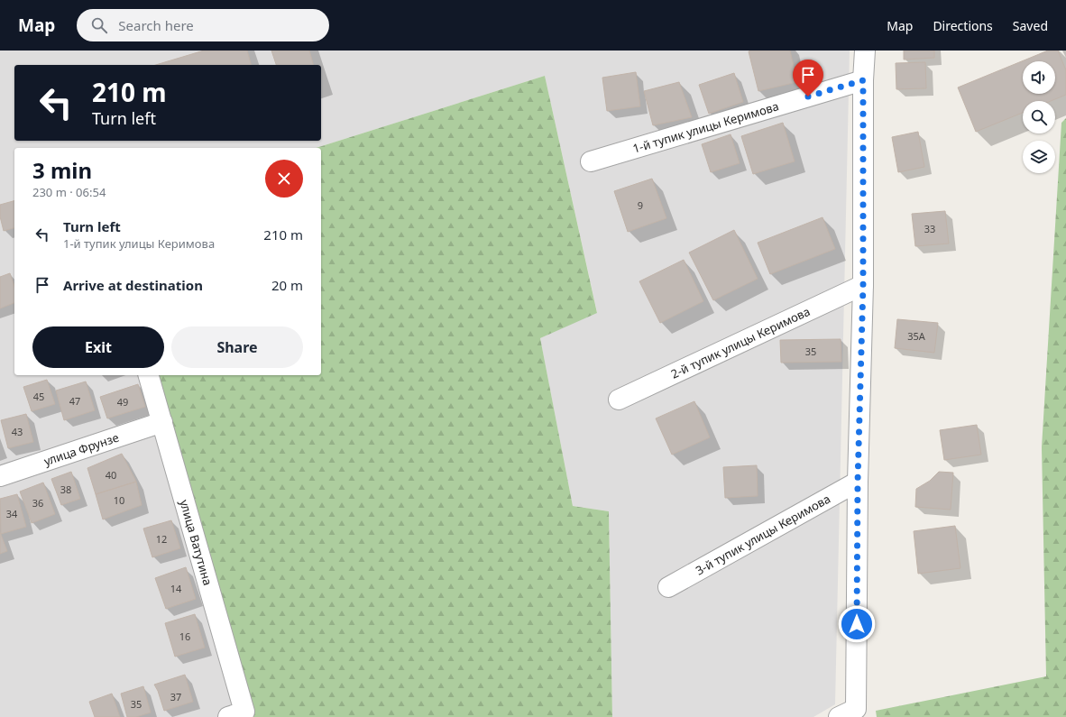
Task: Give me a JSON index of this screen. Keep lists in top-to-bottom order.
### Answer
{
  "streets": {
    "street": [
      "1-й тупик улицы Керимова",
      "2-й тупик улицы Керимова",
      "улица Фрунзе",
      "3-й тупик улицы Керимова",
      "улица Ватутина"
    ]
  },
  "crossings": [
    ["улица Фрунзе", "улица Ватутина"]
  ],
  "house_numbers": [
    "9",
    "33",
    "35А",
    "35",
    "45",
    "47",
    "49",
    "43",
    "40",
    "38",
    "10",
    "36",
    "34",
    "12",
    "14",
    "16",
    "37",
    "35"
  ],
  "page": {
    "header": "Map",
    "search": "Search here",
    "nav": ["Map", "Directions", "Saved"],
    "turn": ["210 m", "Turn left"],
    "heading": ["3 min", "230 m · 06:54"],
    "list": [
      {
        "name": "Turn left",
        "note": "1-й тупик улицы Керимова",
        "value": "210 m"
      },
      {
        "name": "Arrive at destination",
        "value": "20 m"
      }
    ],
    "buttons": ["Exit", "Share"]
  }
}
